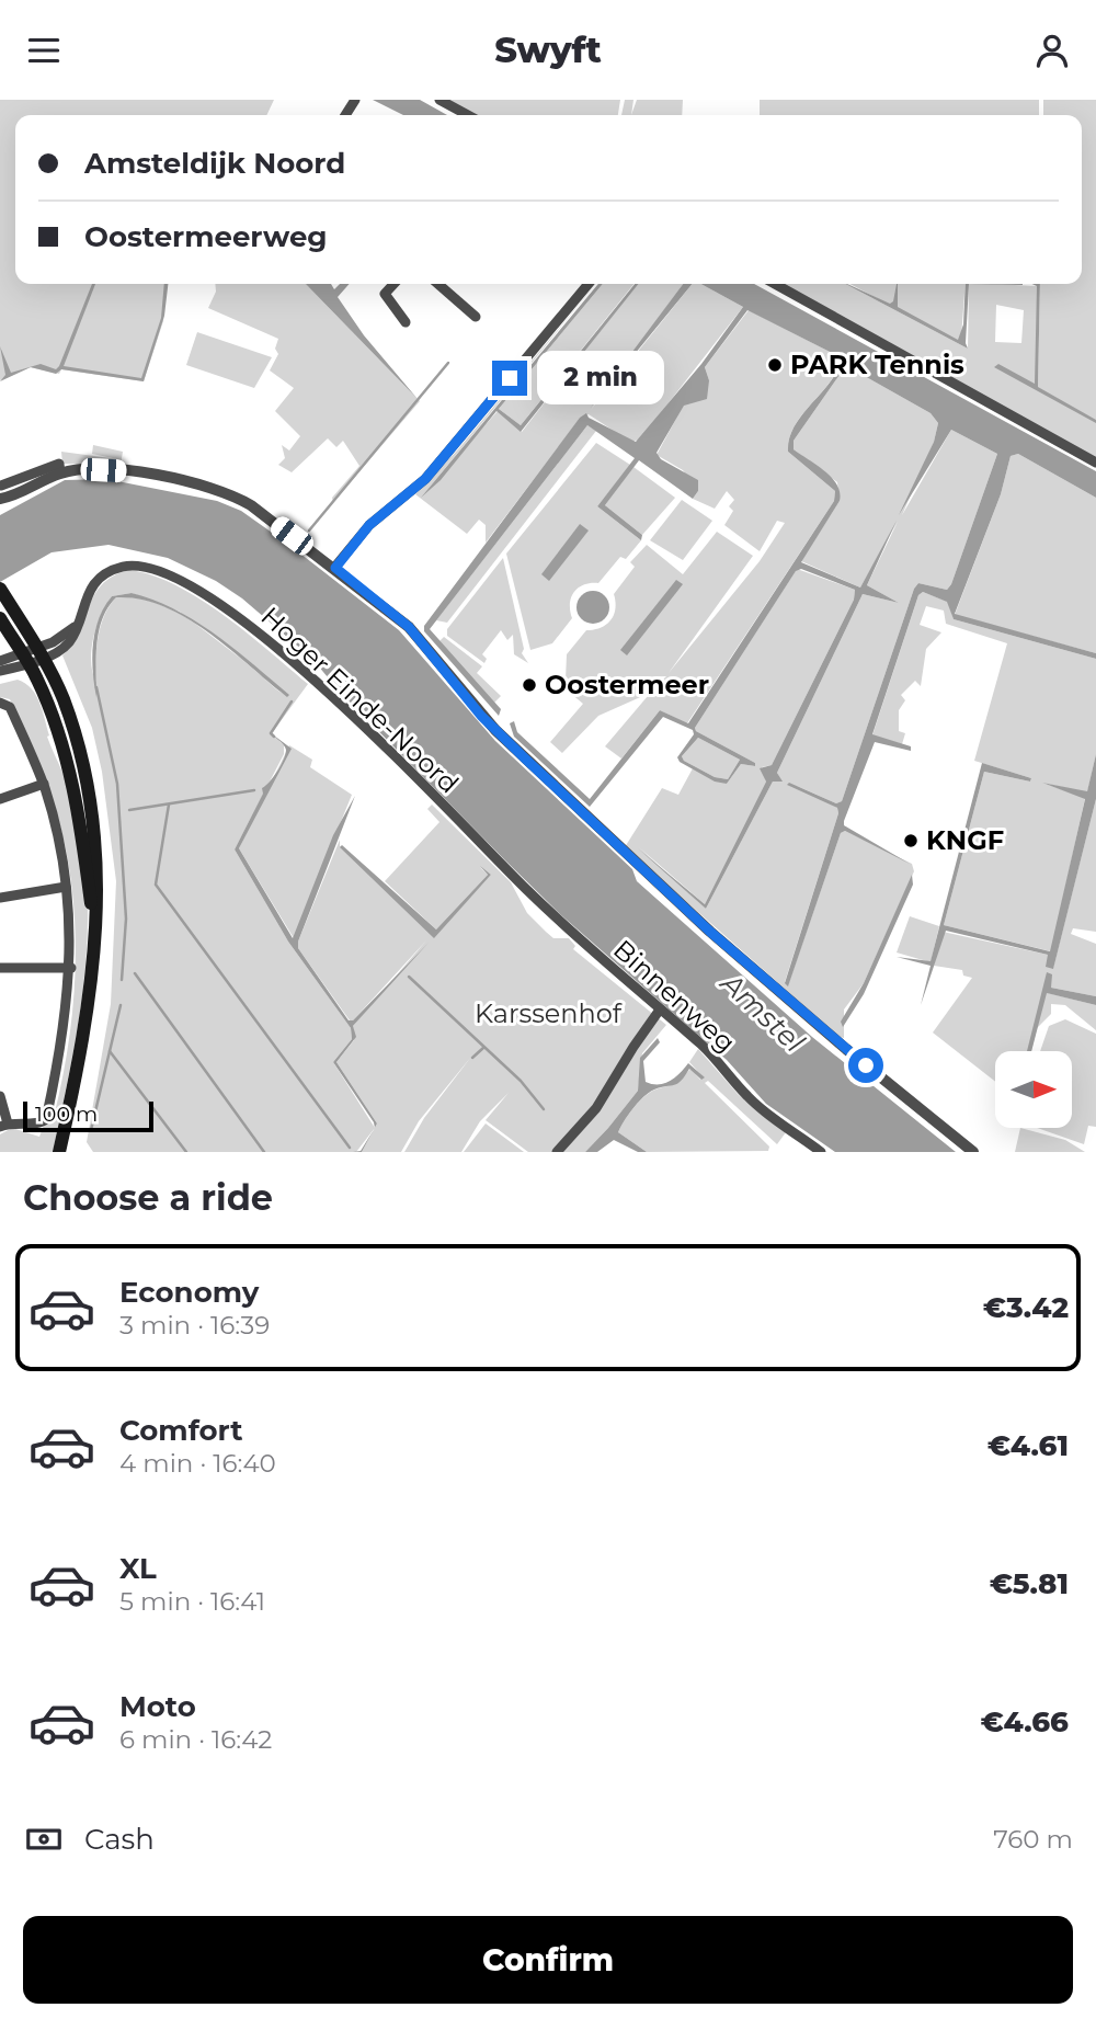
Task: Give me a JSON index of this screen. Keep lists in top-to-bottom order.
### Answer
{
  "streets": {
    "street": ["Hoger Einde-Noord", "Binnenweg"]
  },
  "crossings": [
    ["Hoger Einde-Noord", "Binnenweg"]
  ],
  "water": ["Amstel"],
  "parks": ["Karssenhof"],
  "places": ["PARK Tennis", "Oostermeer", "KNGF"],
  "scale_bar": "100 m",
  "north": "right",
  "page": {
    "header": "Swyft",
    "banner": ["Amsteldijk Noord", "Oostermeerweg"],
    "bubble": "2 min",
    "scale": "100 m",
    "heading": "Choose a ride",
    "list": [
      {
        "name": "Economy",
        "note": "3 min · 16:39",
        "value": "€3.42"
      },
      {
        "name": "Comfort",
        "note": "4 min · 16:40",
        "value": "€4.61"
      },
      {
        "name": "XL",
        "note": "5 min · 16:41",
        "value": "€5.81"
      },
      {
        "name": "Moto",
        "note": "6 min · 16:42",
        "value": "€4.66"
      }
    ],
    "pay": ["Cash", "760 m"],
    "buttons": "Confirm"
  }
}
